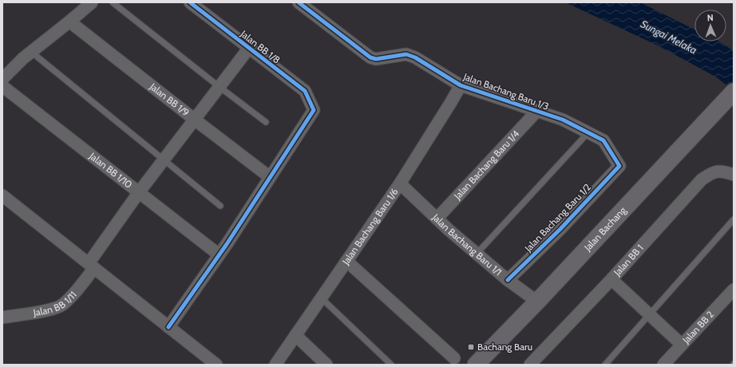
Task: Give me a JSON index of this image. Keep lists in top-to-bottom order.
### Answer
{
  "streets": {
    "street": [
      "Jalan BB 1/8",
      "Jalan Bachang Baru 1/3",
      "Jalan BB 1/9",
      "Jalan Bachang Baru 1/4",
      "Jalan BB 1/10",
      "Jalan Bachang Baru 1/2",
      "Jalan Bachang Baru 1/6",
      "Jalan Bachang",
      "Jalan Bachang Baru 1/1",
      "Jalan BB 1",
      "Jalan BB 1/11",
      "Jalan BB 2"
    ]
  },
  "crossings": [
    ["Jalan BB 1/8", "Jalan BB 1/9"],
    ["Jalan BB 1/8", "Jalan BB 1/11"],
    ["Jalan Bachang Baru 1/3", "Jalan Bachang Baru 1/4"],
    ["Jalan Bachang Baru 1/3", "Jalan Bachang Baru 1/2"],
    ["Jalan Bachang Baru 1/3", "Jalan Bachang Baru 1/6"],
    ["Jalan BB 1/9", "Jalan BB 1/11"],
    ["Jalan Bachang Baru 1/4", "Jalan Bachang Baru 1/1"],
    ["Jalan BB 1/10", "Jalan BB 1/11"],
    ["Jalan Bachang Baru 1/2", "Jalan Bachang Baru 1/1"],
    ["Jalan Bachang Baru 1/6", "Jalan Bachang Baru 1/1"],
    ["Jalan Bachang", "Jalan Bachang Baru 1/1"]
  ],
  "water": ["Sungai Melaka"],
  "places": {
    "transit": ["Bachang Baru"]
  },
  "north": "top"
}
